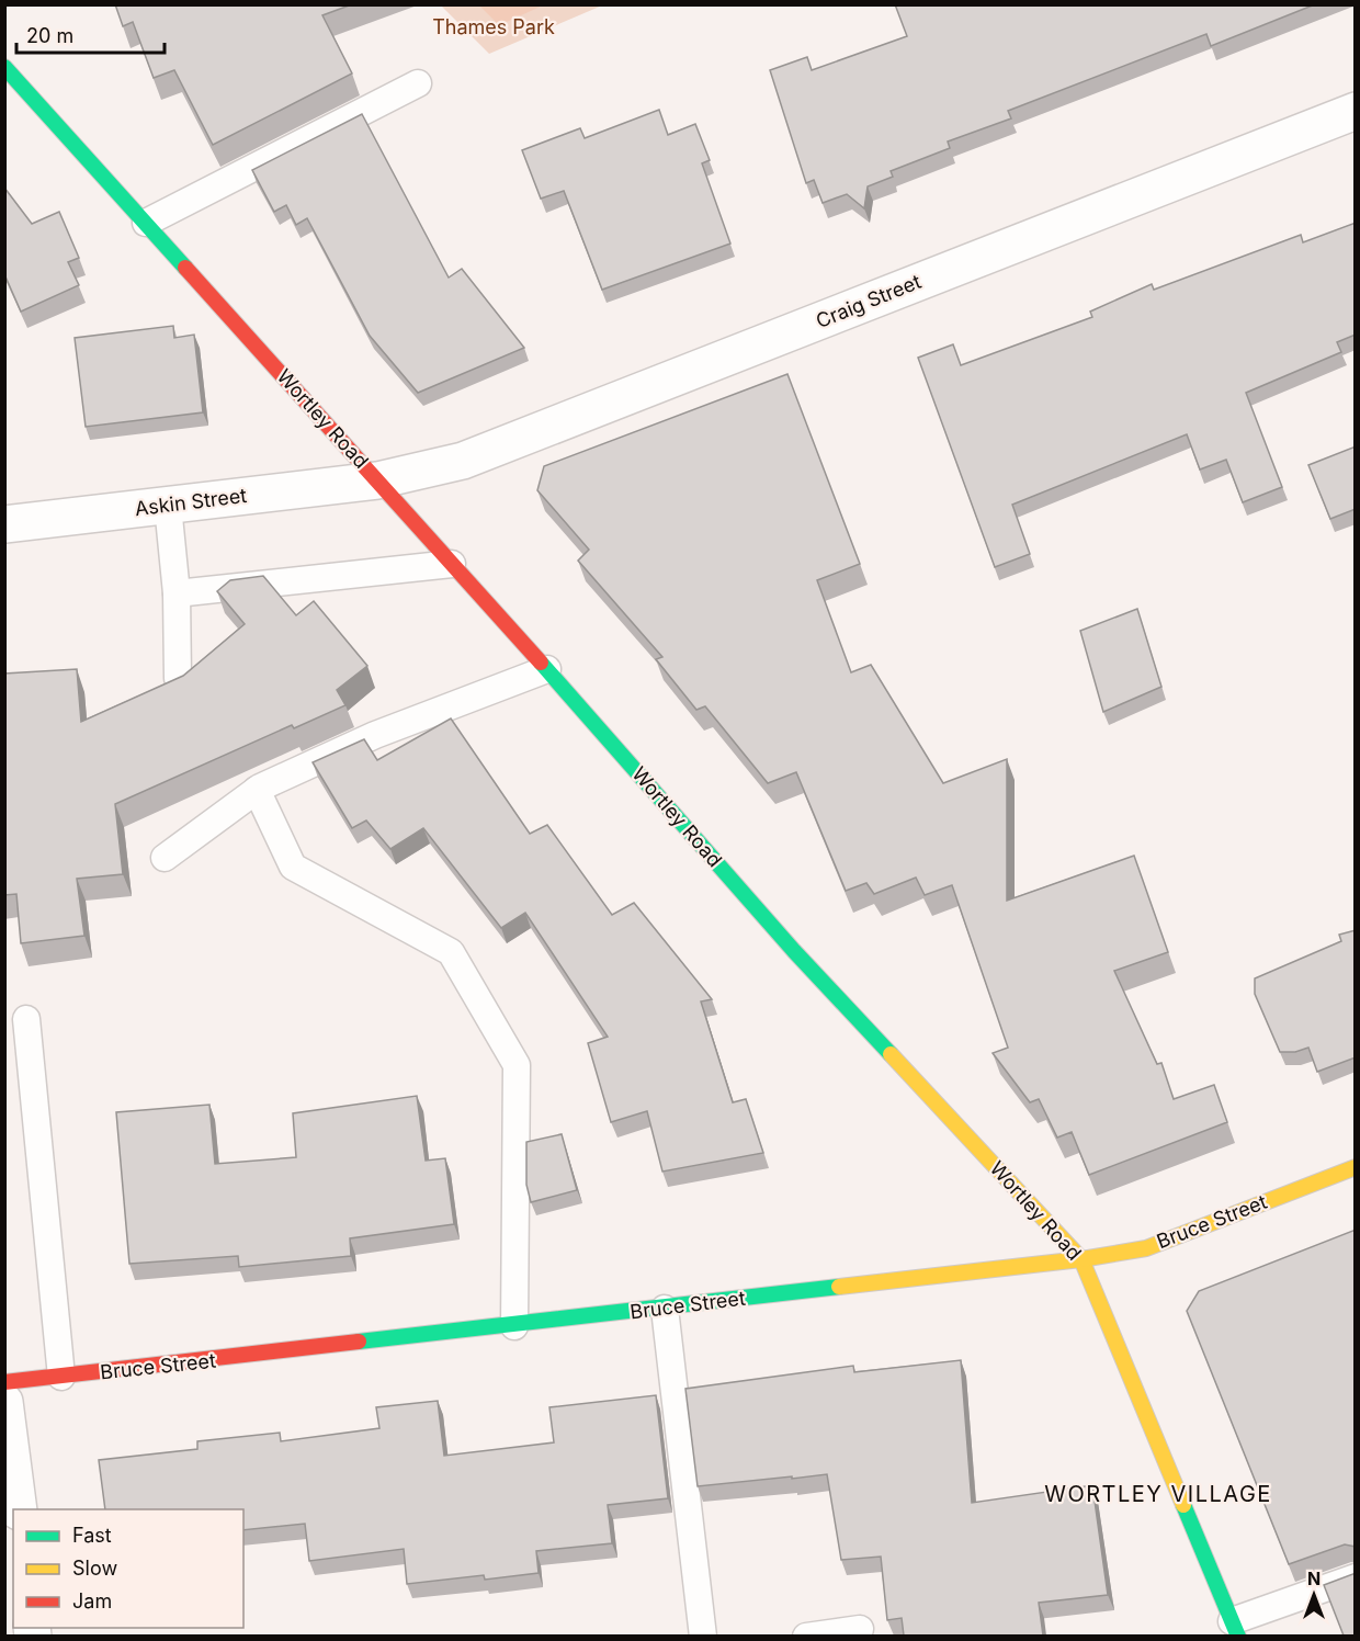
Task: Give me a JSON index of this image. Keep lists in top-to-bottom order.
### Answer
{
  "streets": {
    "street": [
      "Craig Street",
      "Wortley Road",
      "Askin Street",
      "Bruce Street"
    ]
  },
  "crossings": [
    ["Craig Street", "Wortley Road"],
    ["Craig Street", "Askin Street"],
    ["Wortley Road", "Askin Street"],
    ["Wortley Road", "Bruce Street"]
  ],
  "districts": ["WORTLEY VILLAGE"],
  "parks": ["Thames Park"],
  "legend": ["Fast", "Slow", "Jam"],
  "scale_bar": "20 m",
  "north": "top"
}
